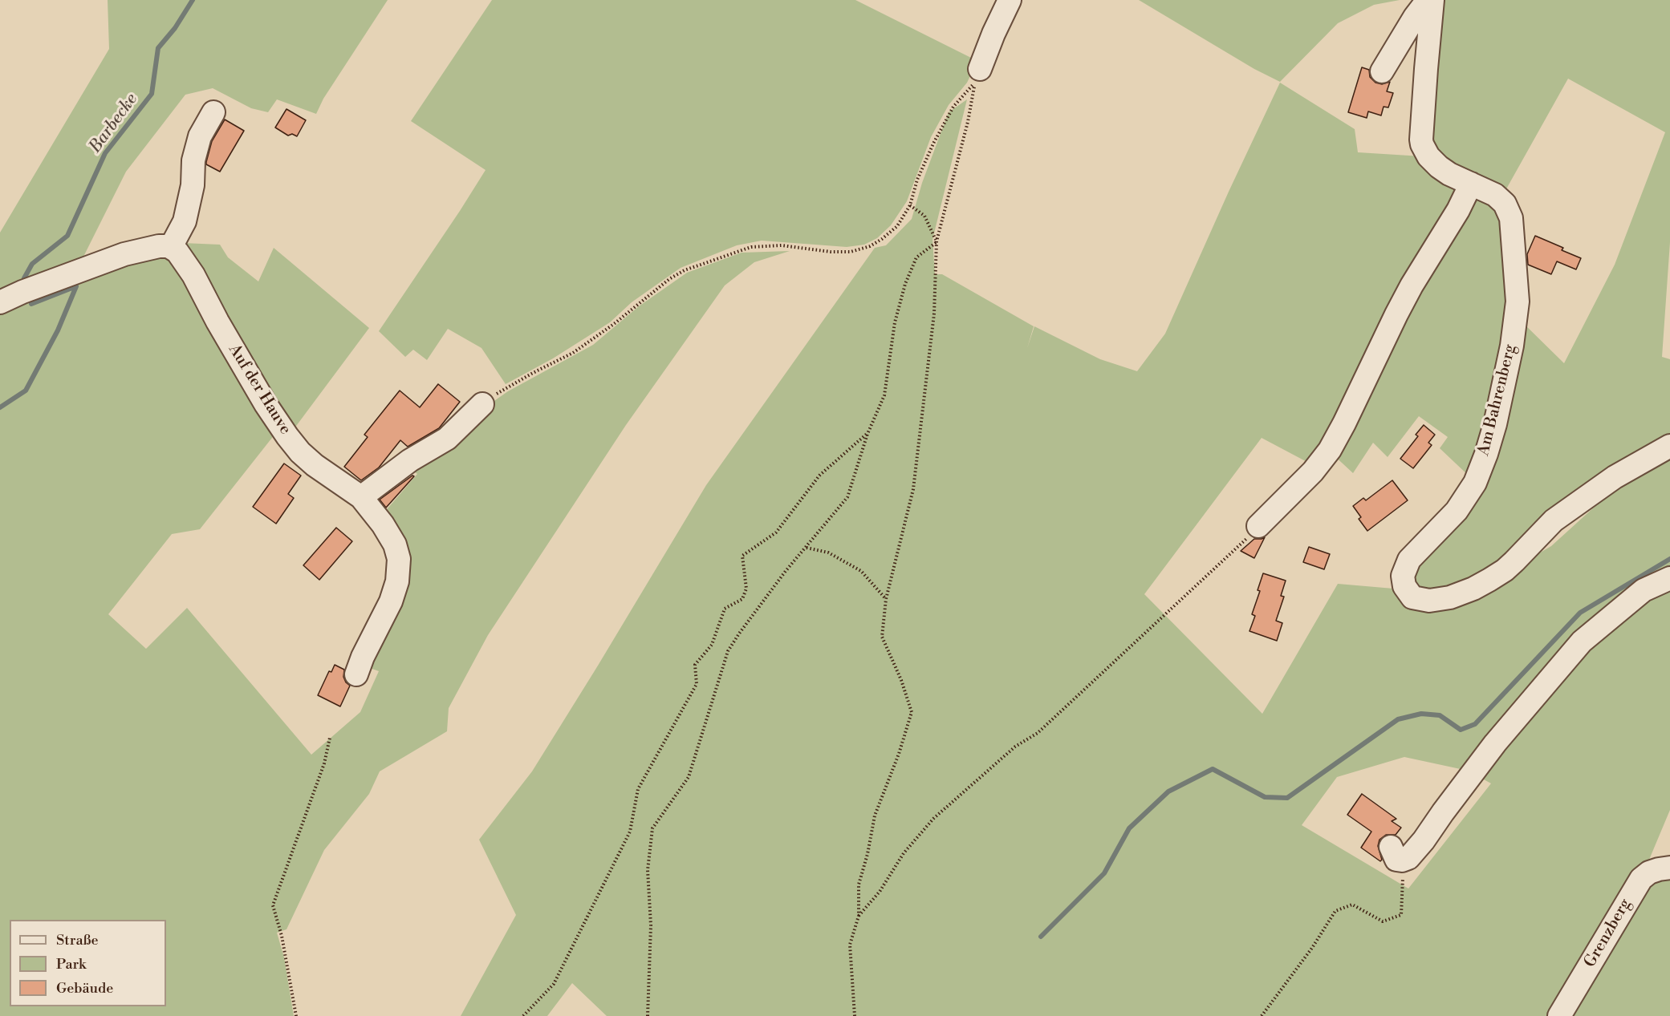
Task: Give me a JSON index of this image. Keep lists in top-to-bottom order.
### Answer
{
  "streets": {
    "street": ["Auf der Hauve", "Am Bahrenberg", "Grenzberg"]
  },
  "water": ["Barbecke"],
  "legend": ["Straße", "Park", "Gebäude"]
}
